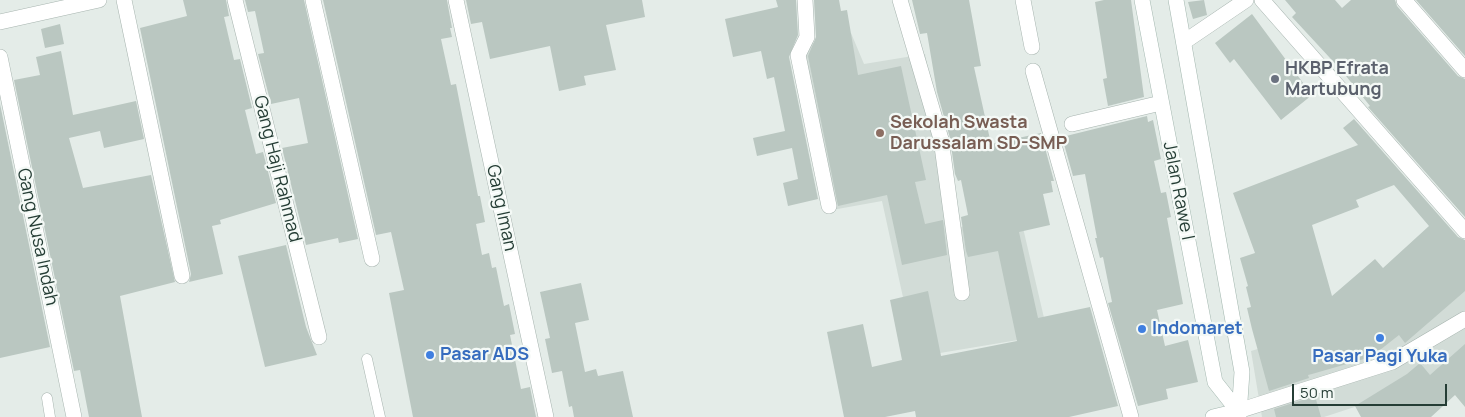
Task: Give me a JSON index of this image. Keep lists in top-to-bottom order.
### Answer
{
  "streets": {
    "street": [
      "Gang Haji Rahmad",
      "Jalan Rawe I",
      "Gang Iman",
      "Gang Nusa Indah"
    ]
  },
  "places": [
    "HKBP Efrata Martubung",
    "Sekolah Swasta Darussalam SD-SMP",
    "Indomaret",
    "Pasar Pagi Yuka",
    "Pasar ADS"
  ],
  "scale_bar": "50 m"
}
